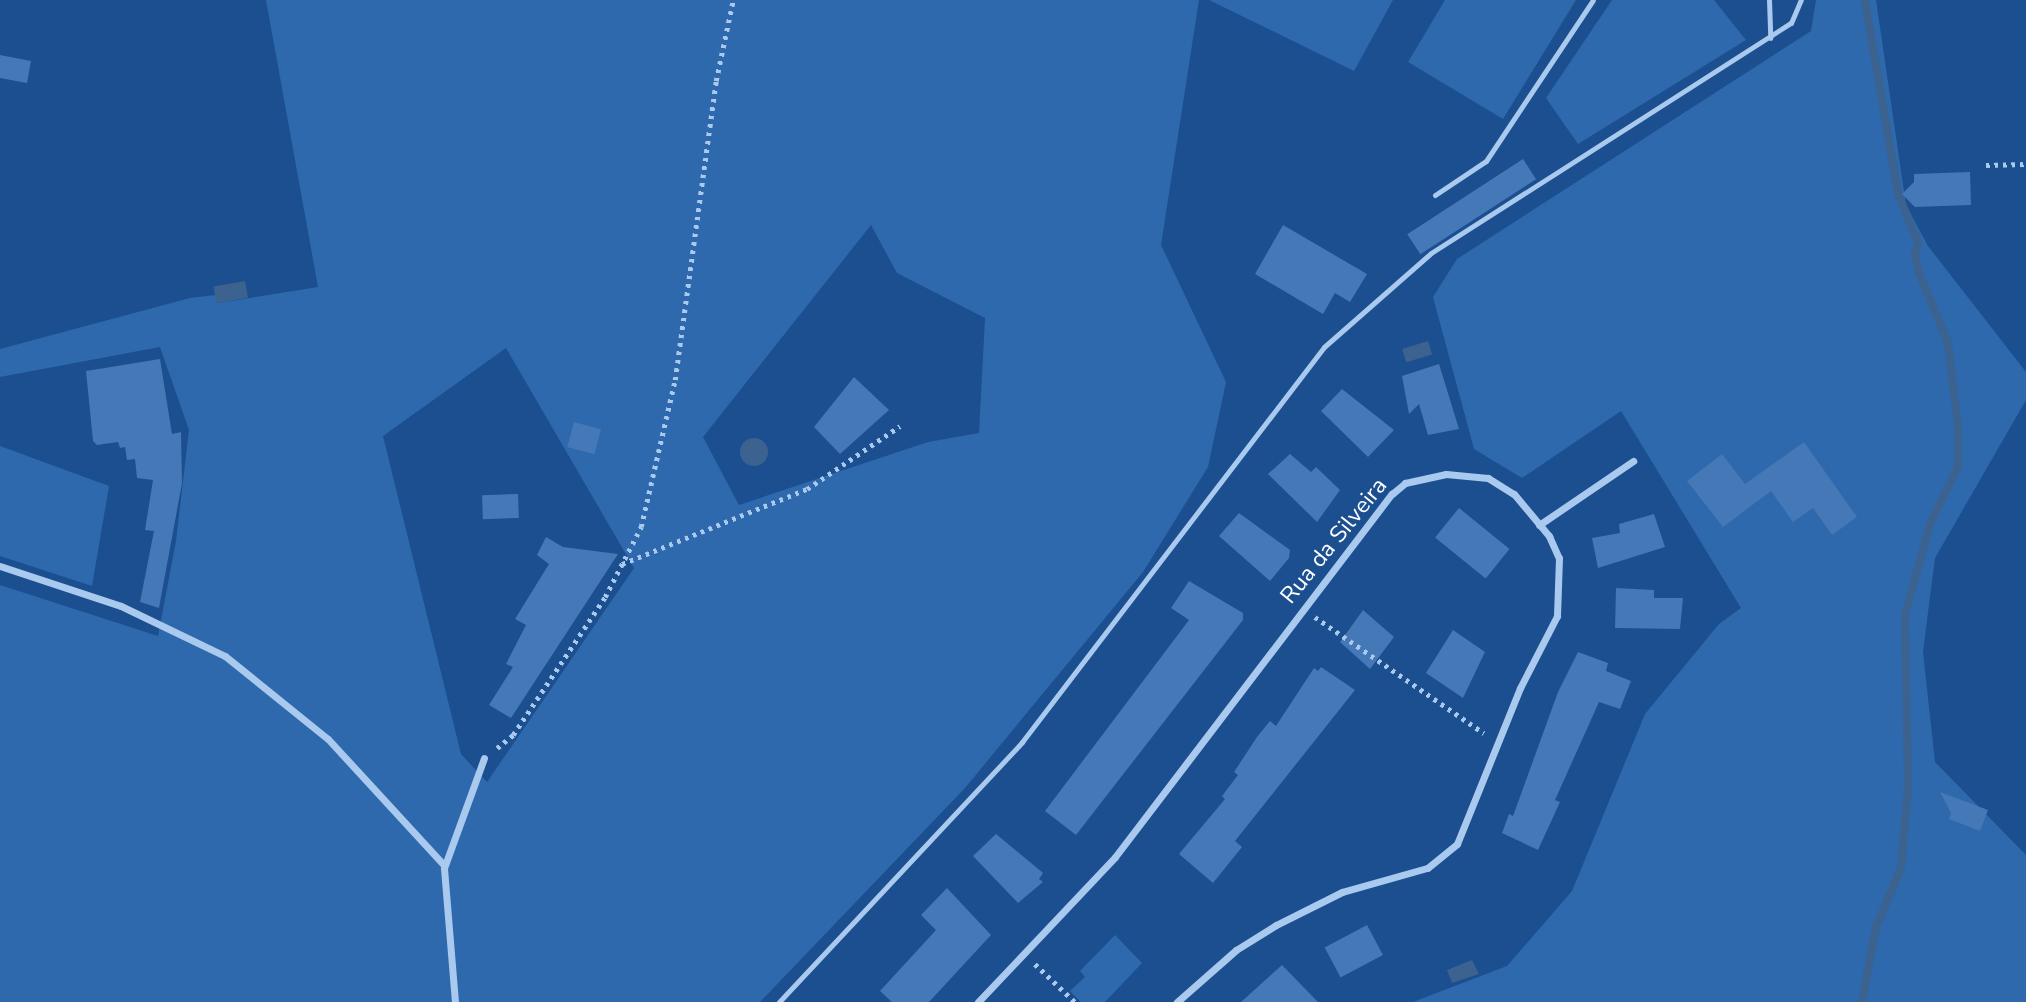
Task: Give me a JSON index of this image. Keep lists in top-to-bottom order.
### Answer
{
  "streets": {
    "street": ["Rua da Silveira"]
  }
}
